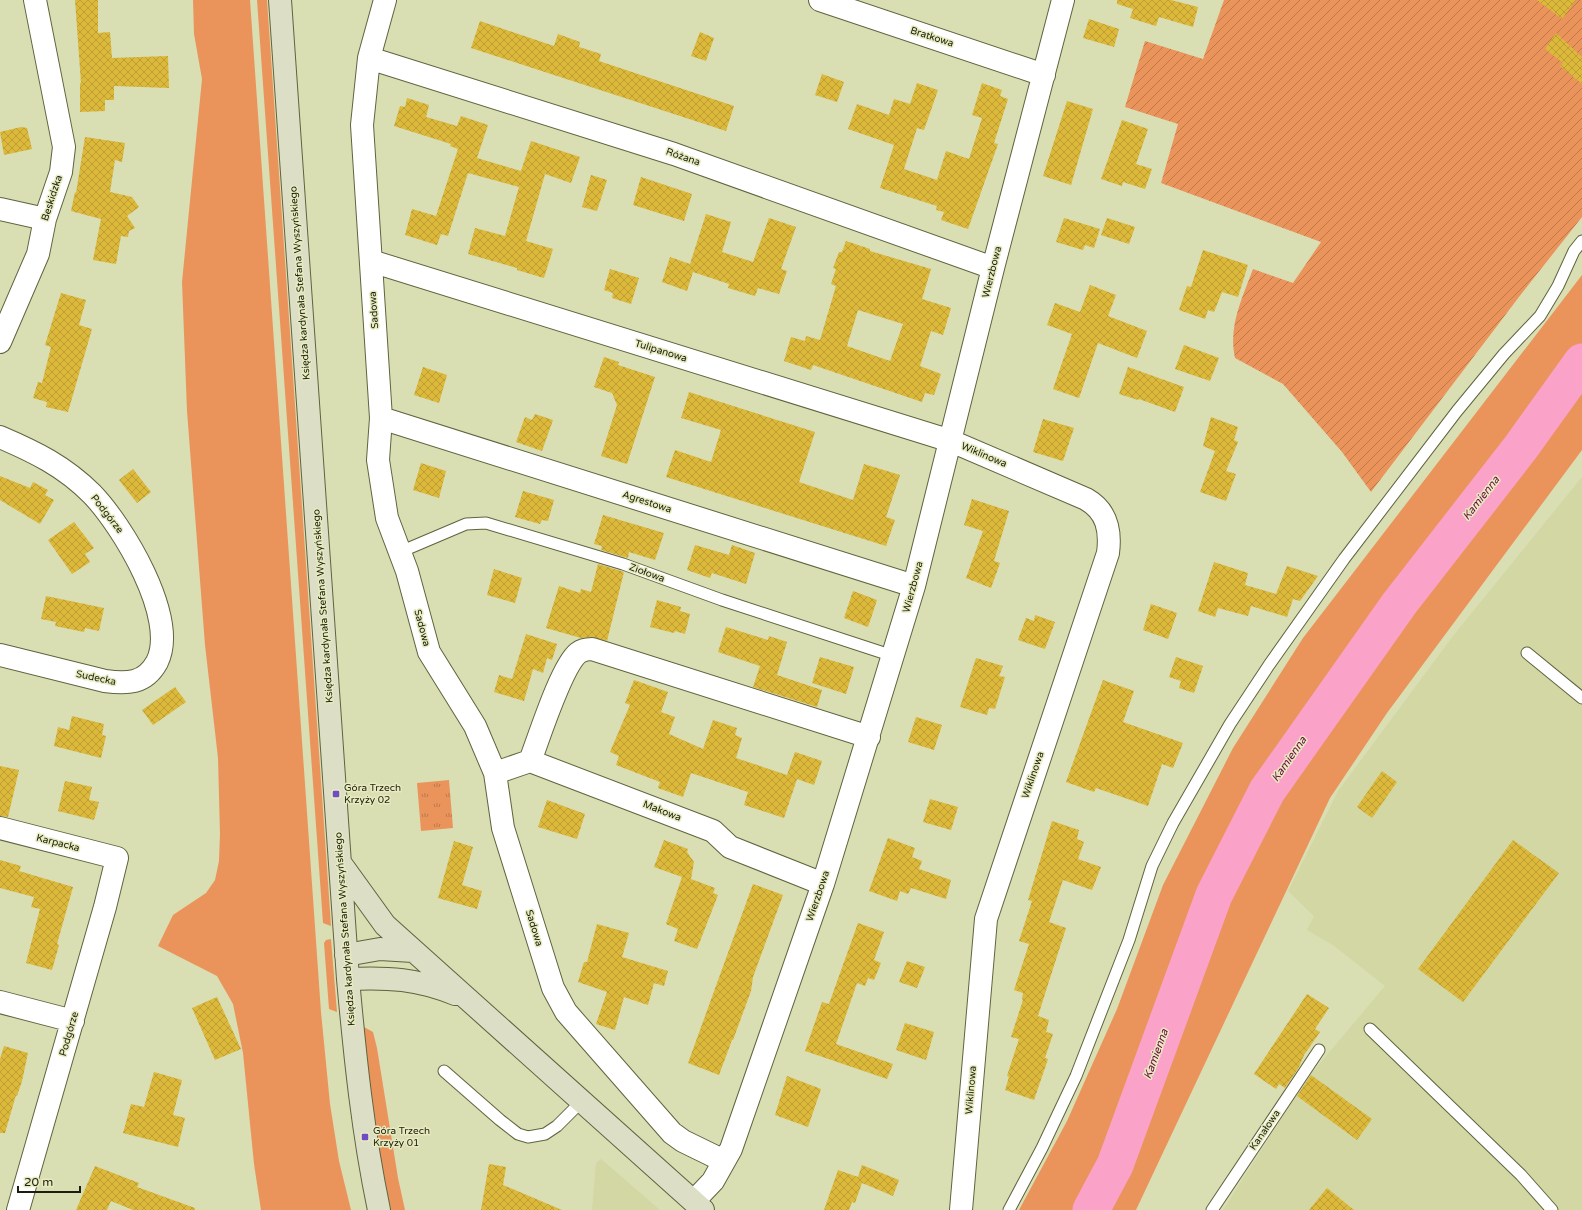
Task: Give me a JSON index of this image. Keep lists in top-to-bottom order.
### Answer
{
  "streets": {
    "main road": ["Księdza kardynała Stefana Wyszyńskiego"],
    "street": [
      "Bratkowa",
      "Różana",
      "Beskidzka",
      "Wierzbowa",
      "Sadowa",
      "Tulipanowa",
      "Wiklinowa",
      "Agrestowa",
      "Podgórze",
      "Sudecka",
      "Makowa",
      "Karpacka"
    ],
    "lane": ["Ziołowa", "Kanałowa"]
  },
  "crossings": [
    ["Bratkowa", "Wierzbowa"],
    ["Różana", "Wierzbowa"],
    ["Różana", "Sadowa"],
    ["Wierzbowa", "Sadowa"],
    ["Wierzbowa", "Tulipanowa"],
    ["Wierzbowa", "Wiklinowa"],
    ["Wierzbowa", "Agrestowa"],
    ["Wierzbowa", "Ziołowa"],
    ["Wierzbowa", "Makowa"],
    ["Sadowa", "Tulipanowa"],
    ["Sadowa", "Agrestowa"],
    ["Sadowa", "Ziołowa"],
    ["Tulipanowa", "Wiklinowa"],
    ["Podgórze", "Sudecka"],
    ["Podgórze", "Karpacka"]
  ],
  "water": ["Kamienna"],
  "places": {
    "transit": ["Góra Trzech Krzyży 02", "Góra Trzech Krzyży 01"]
  },
  "scale_bar": "20 m"
}
